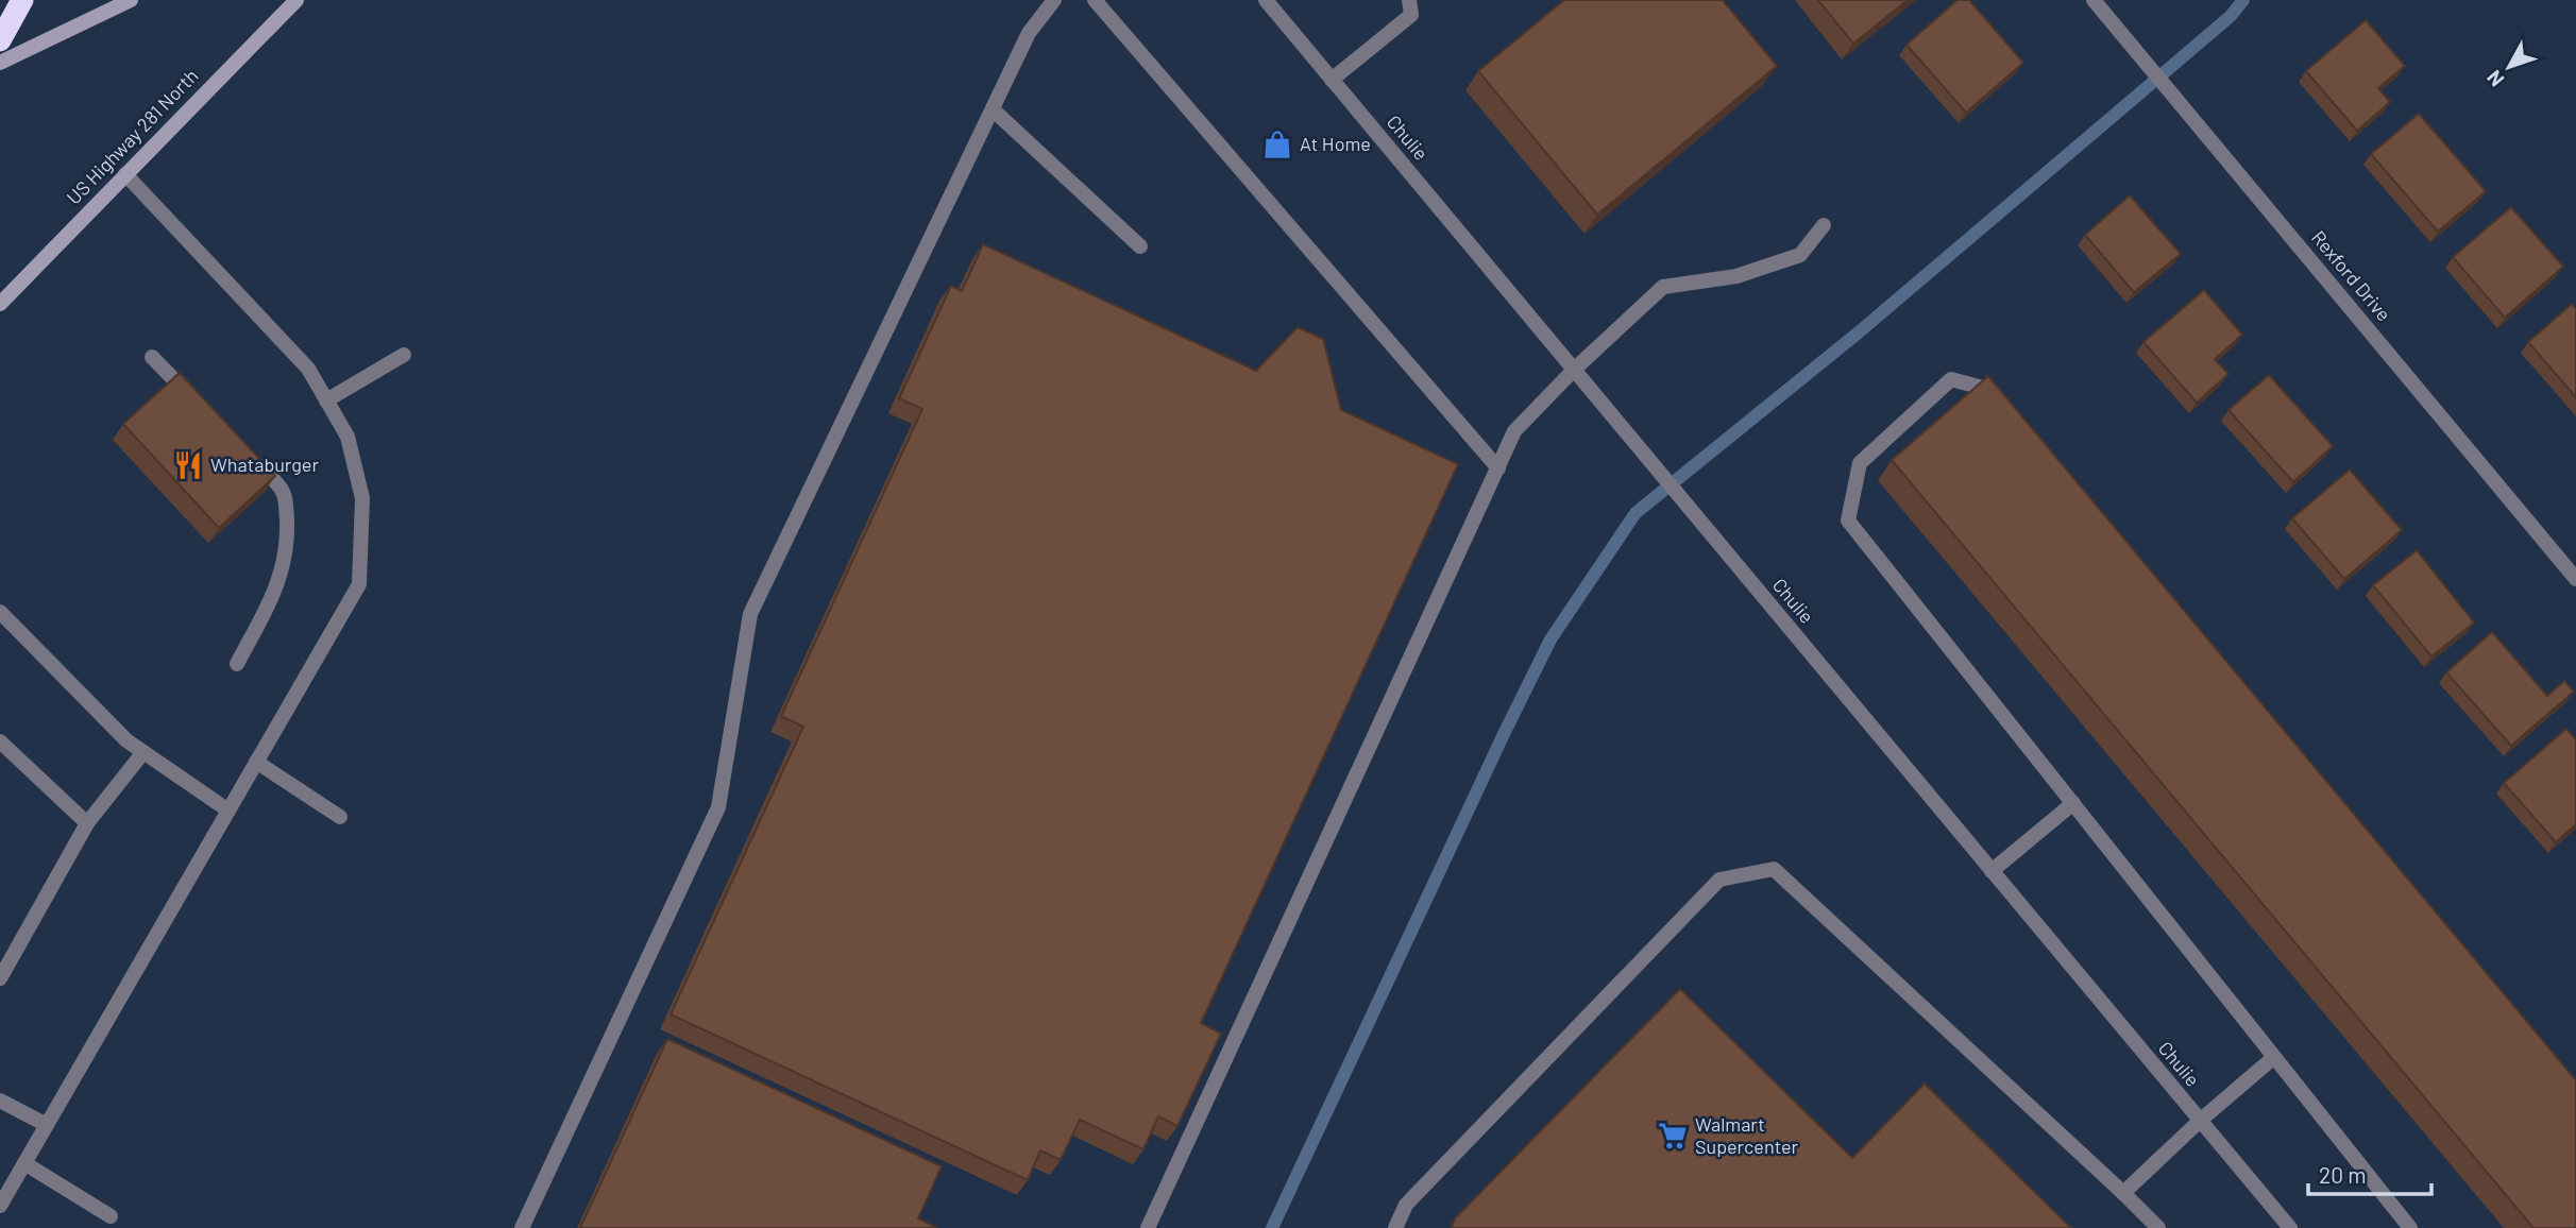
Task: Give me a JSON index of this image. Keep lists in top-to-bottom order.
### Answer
{
  "streets": {
    "main road": ["US Highway 281 North"],
    "street": ["Chulie", "Rexford Drive"]
  },
  "places": {
    "shop": ["At Home"],
    "restaurant": ["Whataburger"],
    "supermarket": ["Walmart Supercenter"]
  },
  "scale_bar": "20 m",
  "north": "bottom left"
}
